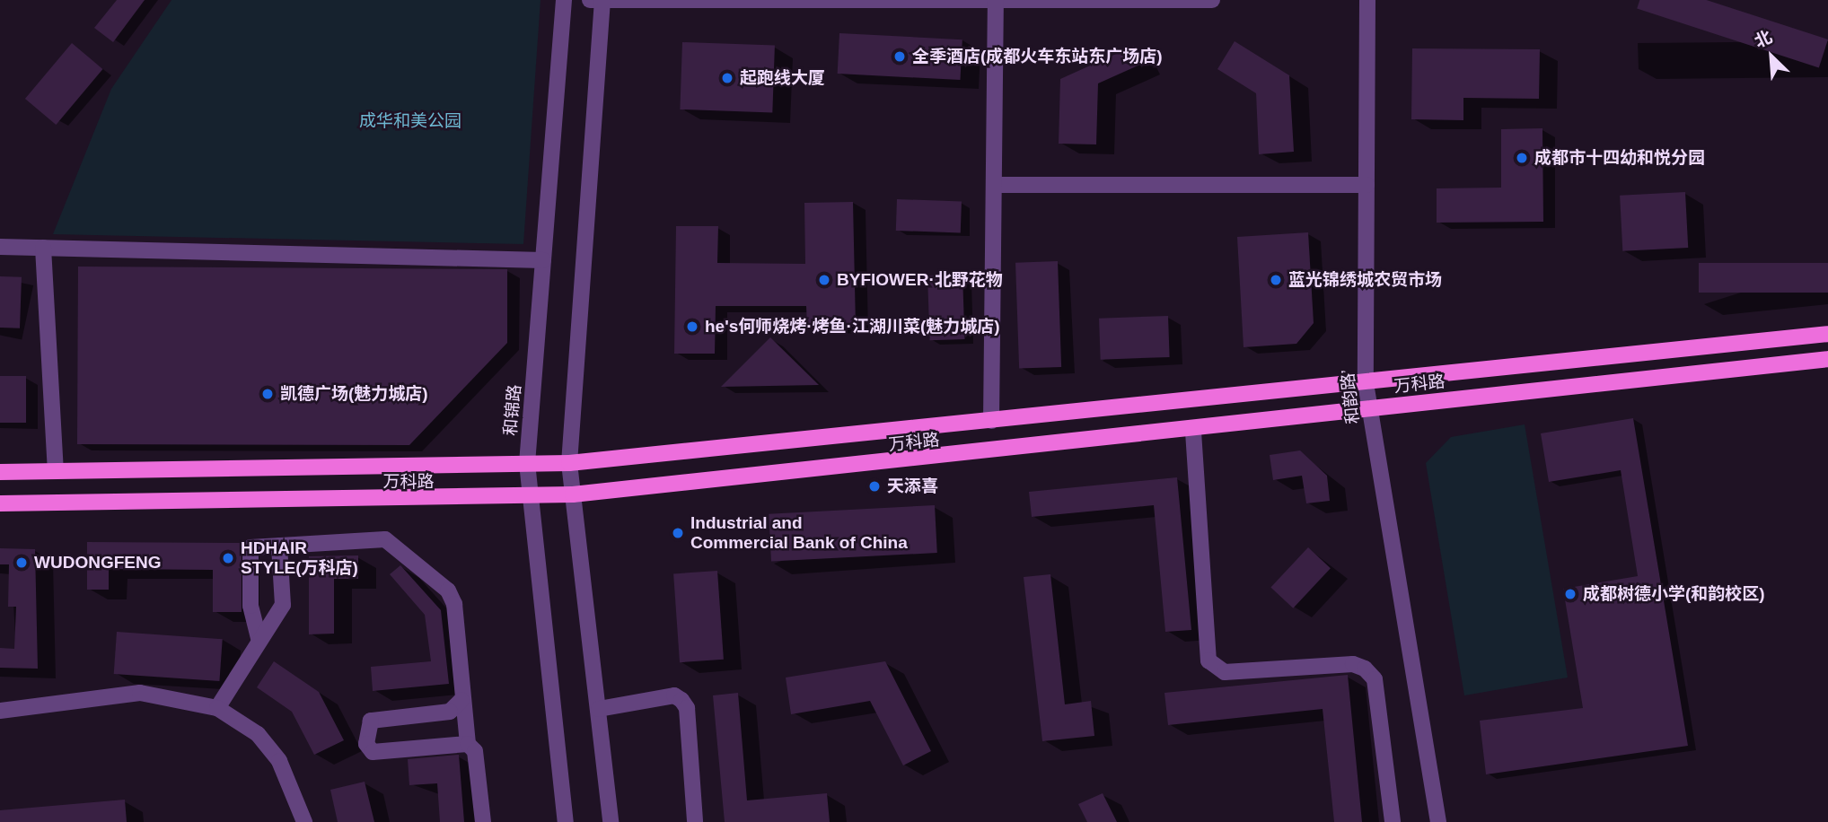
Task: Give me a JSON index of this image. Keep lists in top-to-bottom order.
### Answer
{
  "streets": {
    "main road": ["万科路"],
    "street": ["和韵路’", "和锦路"]
  },
  "crossings": [
    ["万科路", "和韵路’"],
    ["万科路", "和锦路"]
  ],
  "parks": ["成华和美公园"],
  "places": [
    "全季酒店(成都火车东站东广场店)",
    "起跑线大厦",
    "成都市十四幼和悦分园",
    "BYFlOWER·北野花物",
    "蓝光锦绣城农贸市场",
    "he's何师烧烤·烤鱼·江湖川菜(魅力城店)",
    "凯德广场(魅力城店)",
    "天添喜",
    "Industrial and Commercial Bank of China",
    "HDHAIR STYLE(万科店)",
    "WUDONGFENG",
    "成都树德小学(和韵校区)"
  ],
  "north": "top left"
}
